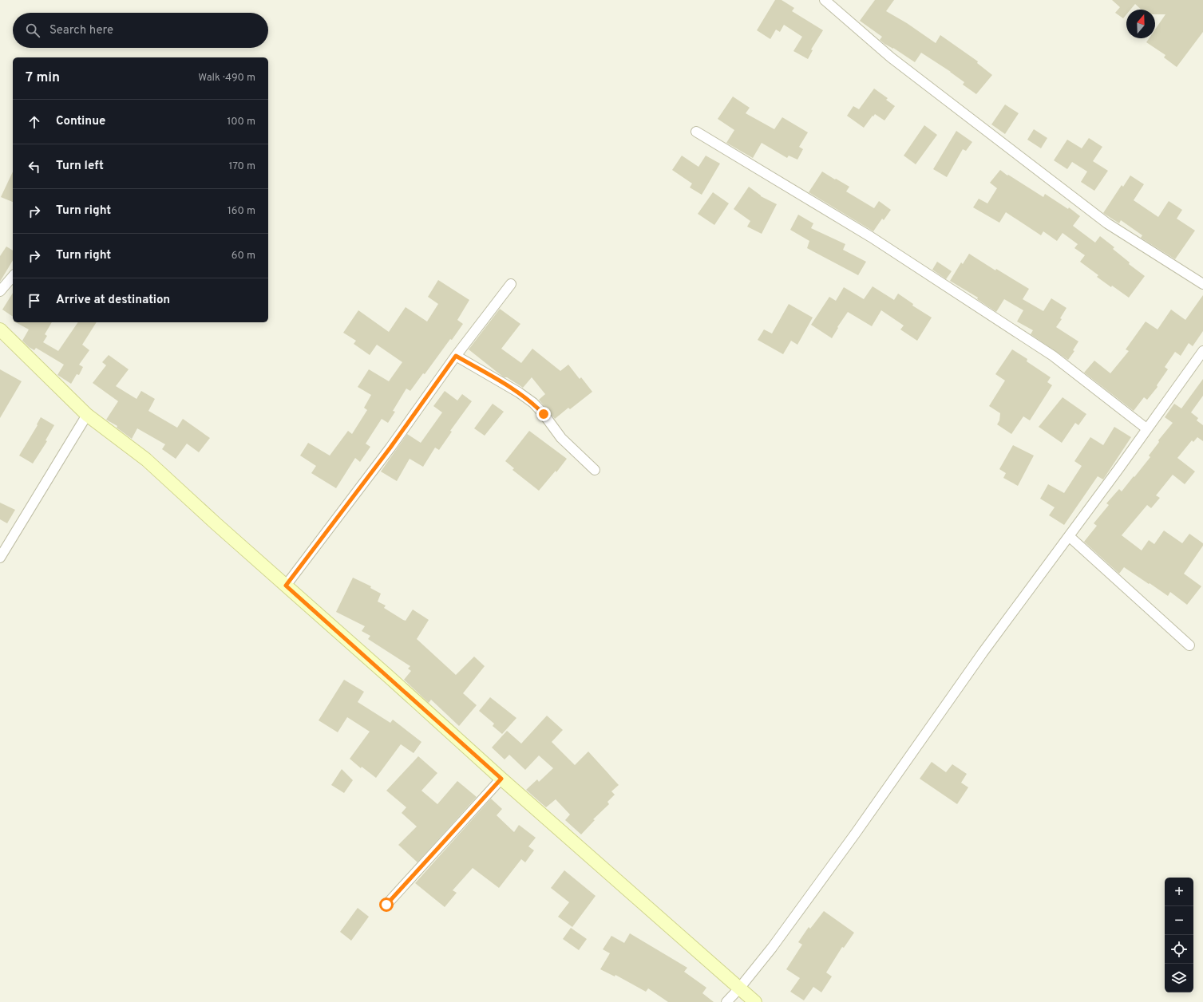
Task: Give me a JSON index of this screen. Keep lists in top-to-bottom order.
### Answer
{
  "north": "top",
  "page": {
    "search": "Search here",
    "heading": ["7 min", "Walk · 490 m"],
    "list": [
      ["Continue", "100 m"],
      ["Turn left", "170 m"],
      ["Turn right", "160 m"],
      ["Turn right", "60 m"],
      "Arrive at destination"
    ],
    "map_buttons": ["+", "−"]
  }
}
